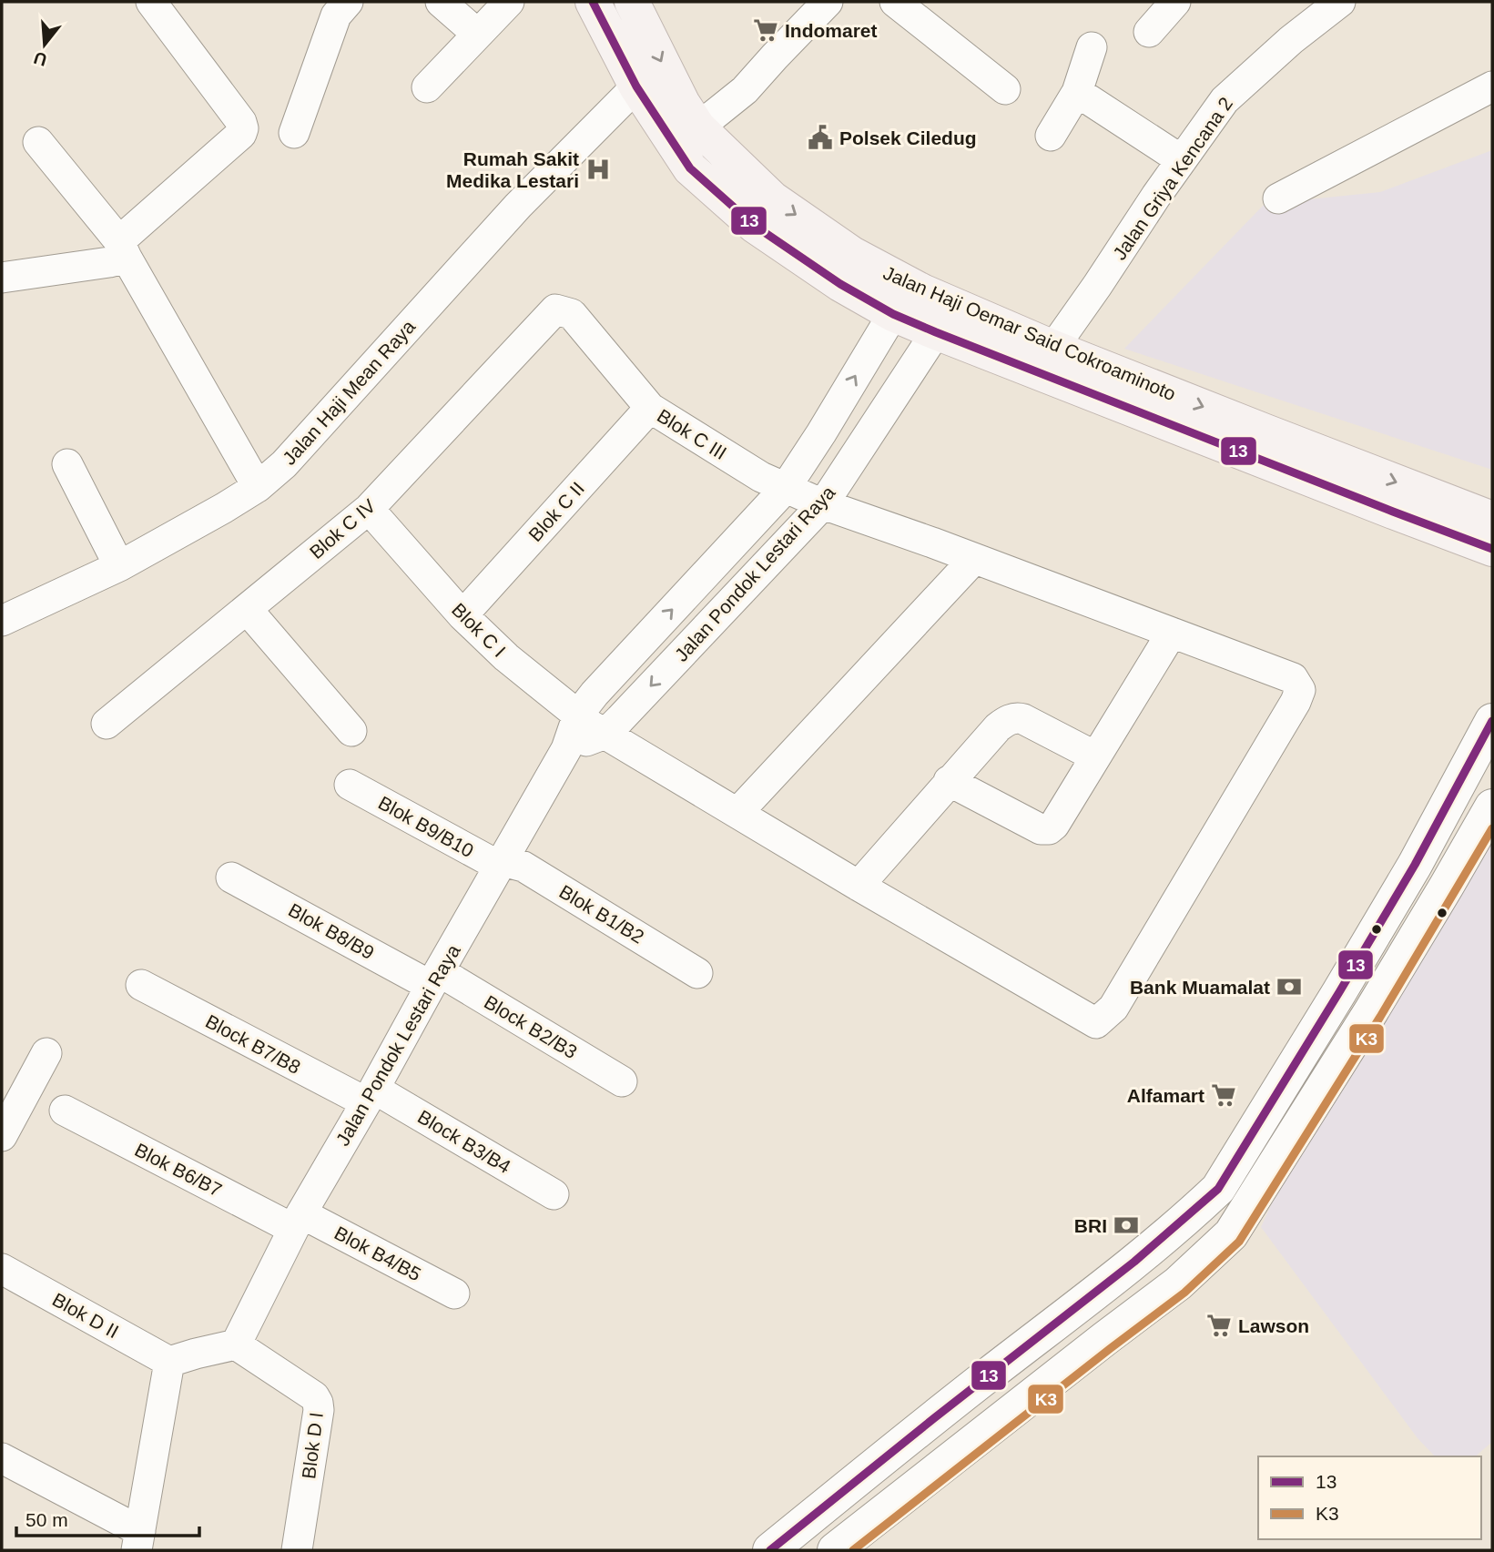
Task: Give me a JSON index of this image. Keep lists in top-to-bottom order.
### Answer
{
  "streets": {
    "main road": ["Jalan Haji Oemar Said Cokroaminoto"],
    "street": [
      "Jalan Griya Kencana 2",
      "Jalan Haji Mean Raya",
      "Blok C III",
      "Blok C II",
      "Blok C IV",
      "Jalan Pondok Lestari Raya",
      "Blok C I",
      "Blok B9/B10",
      "Blok B1/B2",
      "Blok B8/B9",
      "Block B2/B3",
      "Block B7/B8",
      "Block B3/B4",
      "Blok B6/B7",
      "Blok B4/B5",
      "Blok D II",
      "Blok D I"
    ]
  },
  "crossings": [
    ["Jalan Griya Kencana 2", "Jalan Haji Oemar Said Cokroaminoto"],
    ["Jalan Haji Oemar Said Cokroaminoto", "Jalan Haji Mean Raya"],
    ["Jalan Haji Oemar Said Cokroaminoto", "Jalan Pondok Lestari Raya"],
    ["Blok C III", "Blok C II"],
    ["Blok C III", "Blok C IV"],
    ["Blok C III", "Jalan Pondok Lestari Raya"],
    ["Blok C III", "Blok C I"],
    ["Blok C II", "Blok C I"],
    ["Blok C IV", "Blok C I"],
    ["Jalan Pondok Lestari Raya", "Blok C I"],
    ["Jalan Pondok Lestari Raya", "Blok B9/B10"],
    ["Jalan Pondok Lestari Raya", "Blok B1/B2"],
    ["Jalan Pondok Lestari Raya", "Blok B8/B9"],
    ["Jalan Pondok Lestari Raya", "Block B2/B3"],
    ["Jalan Pondok Lestari Raya", "Block B7/B8"],
    ["Jalan Pondok Lestari Raya", "Block B3/B4"],
    ["Jalan Pondok Lestari Raya", "Blok B6/B7"],
    ["Jalan Pondok Lestari Raya", "Blok B4/B5"],
    ["Jalan Pondok Lestari Raya", "Blok D I"],
    ["Blok B9/B10", "Blok B1/B2"],
    ["Blok B8/B9", "Block B2/B3"],
    ["Block B7/B8", "Block B3/B4"],
    ["Blok B6/B7", "Blok B4/B5"]
  ],
  "places": {
    "supermarket": ["Indomaret", "Alfamart", "Lawson"],
    "public building": ["Polsek Ciledug"],
    "hospital": ["Rumah Sakit Medika Lestari"],
    "bank": ["Bank Muamalat", "BRI"]
  },
  "lines": ["transit line 13", "transit line K3"],
  "legend": ["13", "K3"],
  "scale_bar": "50 m",
  "north": "bottom"
}
